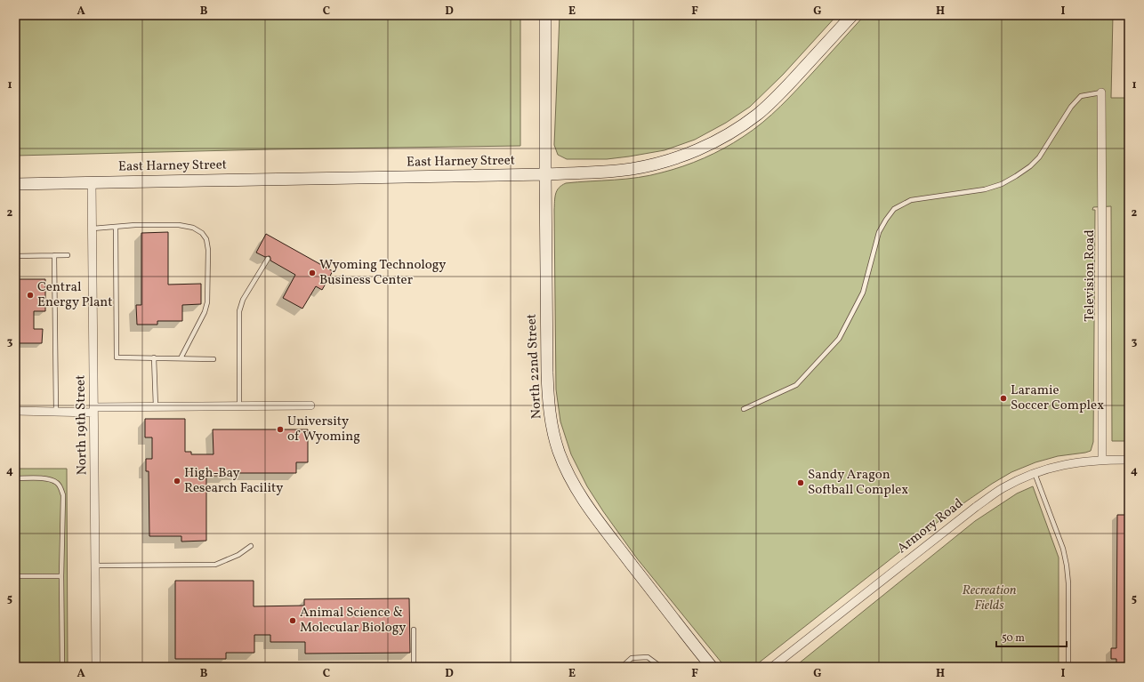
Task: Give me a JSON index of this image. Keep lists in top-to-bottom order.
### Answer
{
  "streets": {
    "main road": ["East Harney Street", "North 22nd Street"],
    "street": ["Television Road", "North 19th Street", "Armory Road"]
  },
  "crossings": [
    ["East Harney Street", "North 22nd Street"],
    ["East Harney Street", "North 19th Street"],
    ["Television Road", "Armory Road"]
  ],
  "parks": ["Recreation Fields"],
  "places": [
    "Wyoming Technology Business Center",
    "Central Energy Plant",
    "Laramie Soccer Complex",
    "University of Wyoming",
    "High-Bay Research Facility",
    "Sandy Aragon Softball Complex",
    "Animal Science & Molecular Biology"
  ],
  "scale_bar": "50 m",
  "grid": {
    "columns": [
      "A",
      "B",
      "C",
      "D",
      "E",
      "F",
      "G",
      "H",
      "I"
    ],
    "rows": [
      "1",
      "2",
      "3",
      "4",
      "5"
    ]
  }
}
